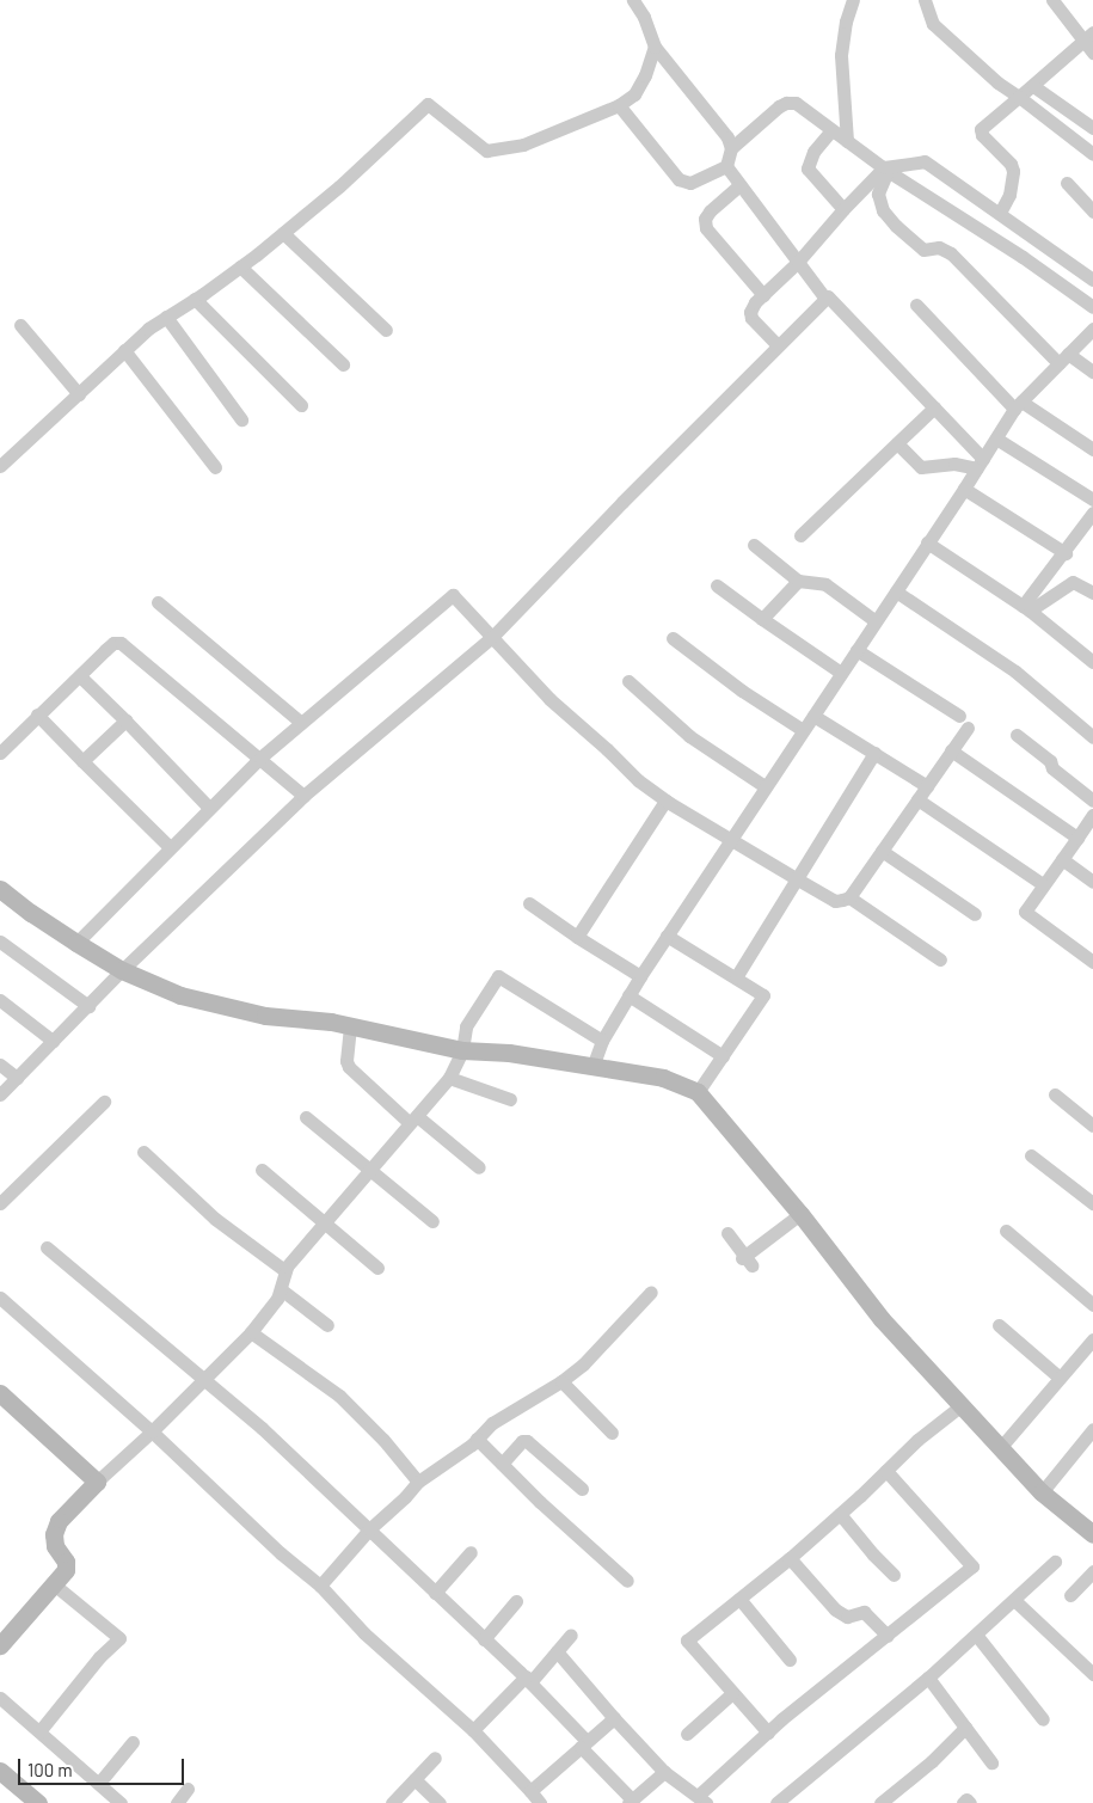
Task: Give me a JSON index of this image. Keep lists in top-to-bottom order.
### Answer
{
  "scale_bar": "100 m"
}
